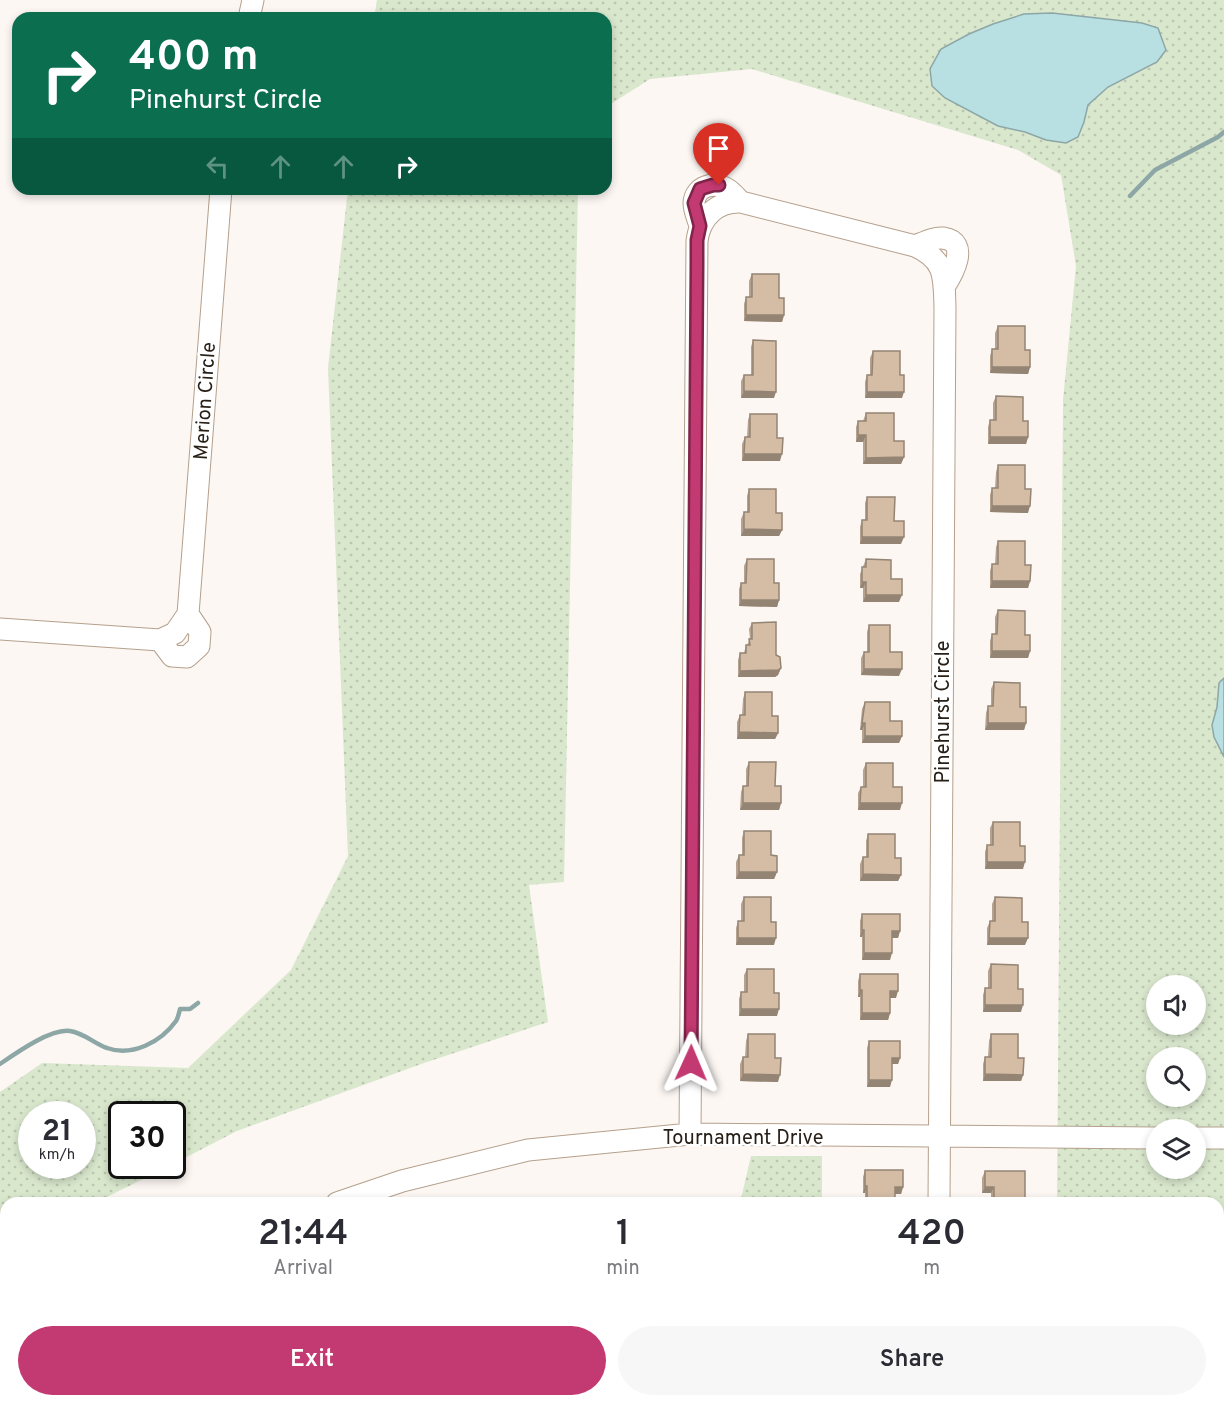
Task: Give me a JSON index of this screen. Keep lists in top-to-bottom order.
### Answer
{
  "streets": {
    "street": ["Merion Circle", "Pinehurst Circle", "Tournament Drive"]
  },
  "crossings": [
    ["Pinehurst Circle", "Tournament Drive"]
  ],
  "page": {
    "turn": ["400 m", "Pinehurst Circle"],
    "speed": "21 km/h",
    "limit": "30",
    "eta": [
      "21:44",
      "Arrival",
      "1",
      "min",
      "420",
      "m"
    ],
    "buttons": ["Exit", "Share"]
  }
}
